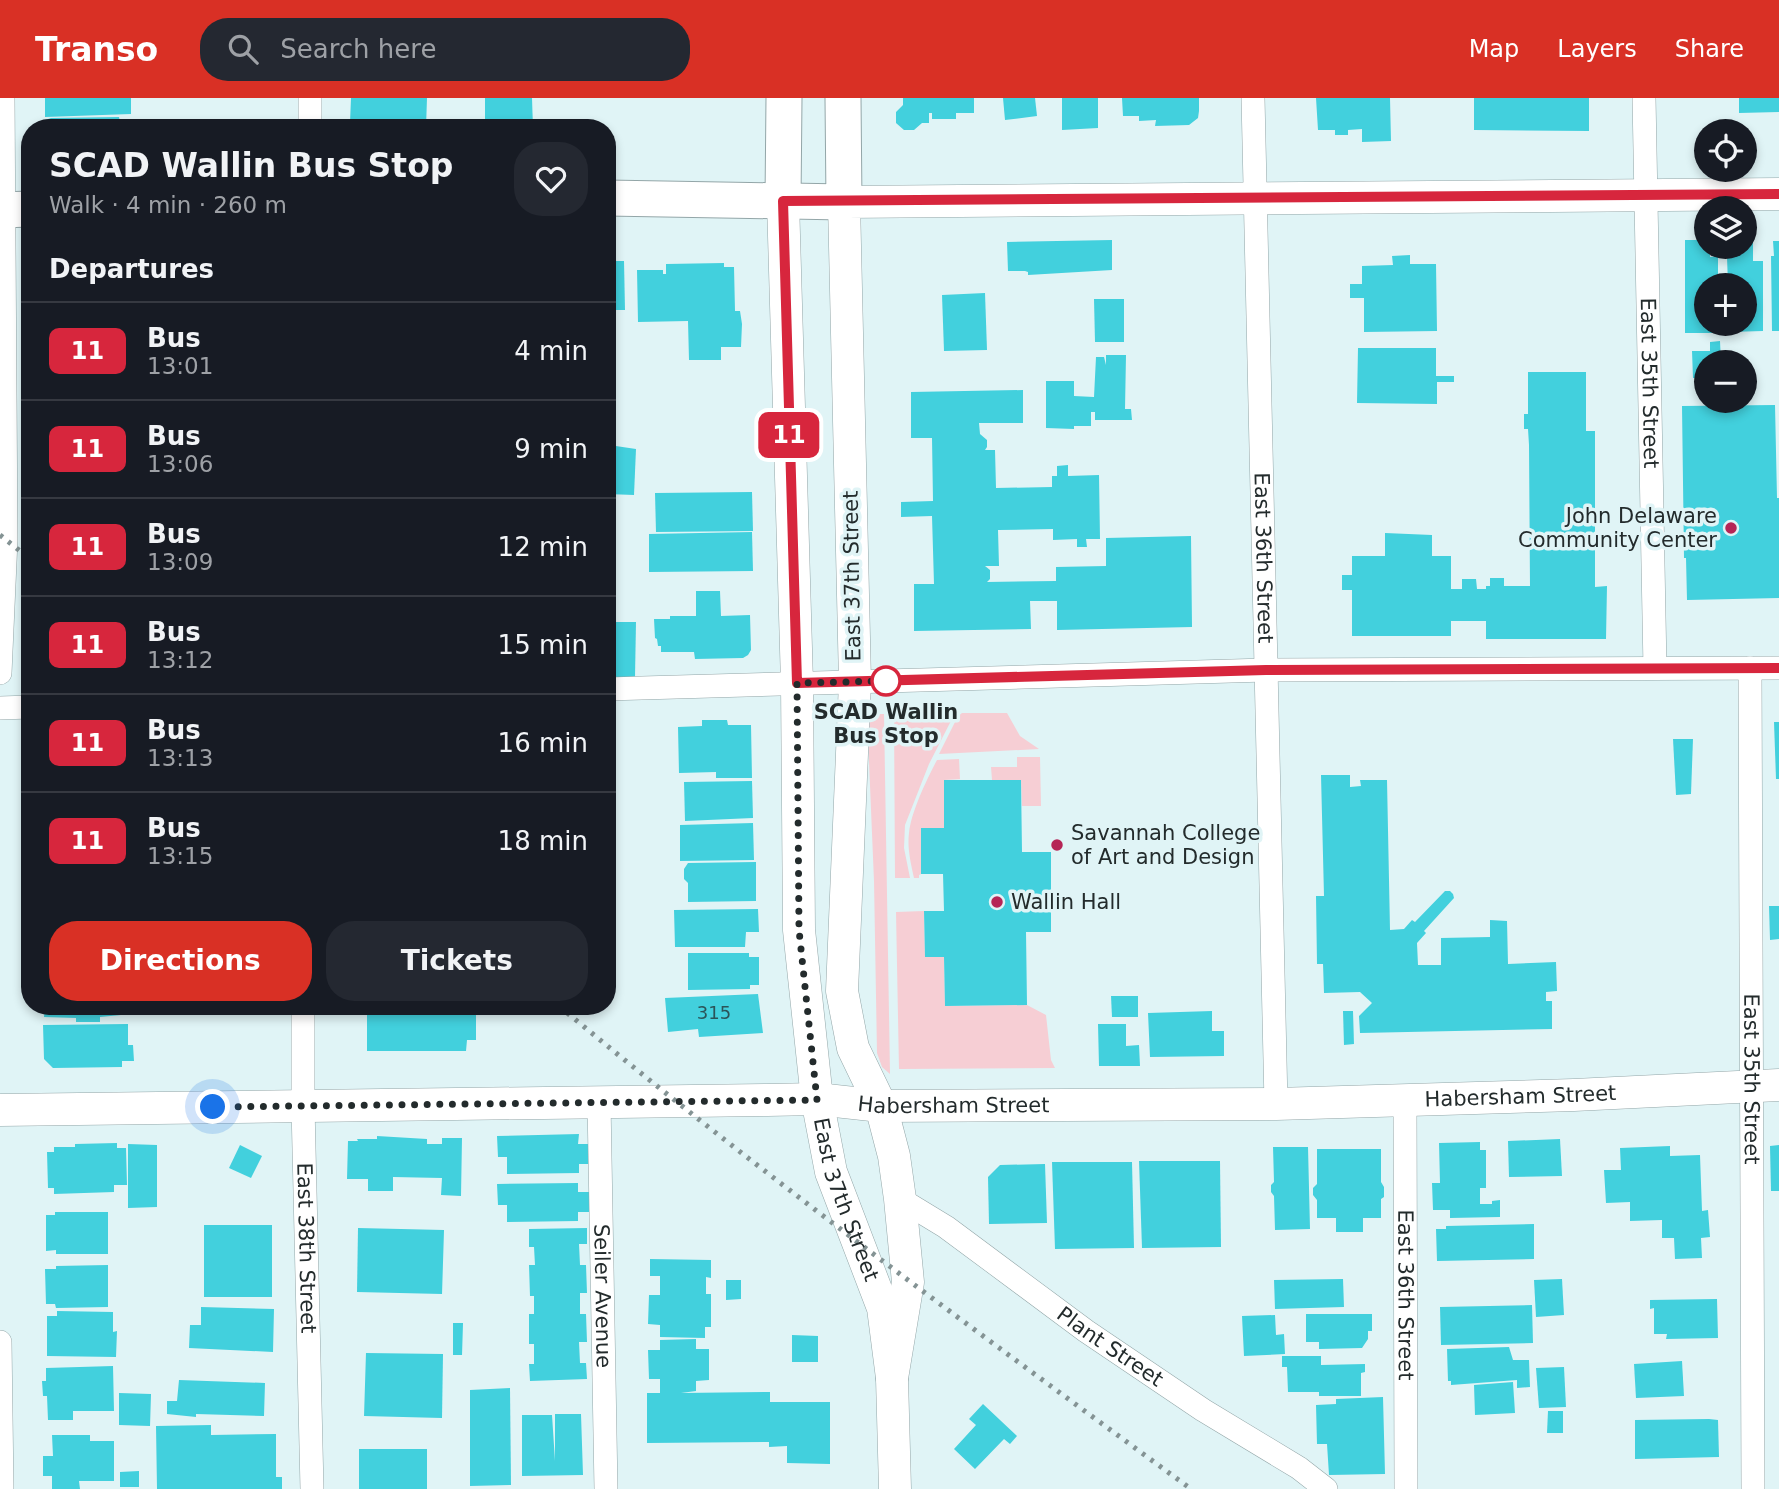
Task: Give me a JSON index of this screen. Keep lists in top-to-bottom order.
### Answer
{
  "streets": {
    "main road": ["East 37th Street", "Habersham Street"],
    "street": [
      "East 35th Street",
      "East 36th Street",
      "East 38th Street",
      "Seiler Avenue",
      "Plant Street"
    ]
  },
  "crossings": [
    ["East 35th Street", "Habersham Street"],
    ["East 36th Street", "Habersham Street"],
    ["East 37th Street", "Habersham Street"],
    ["East 37th Street", "Plant Street"],
    ["Habersham Street", "East 38th Street"],
    ["Habersham Street", "Seiler Avenue"]
  ],
  "places": [
    "John Delaware Community Center",
    "SCAD Wallin Bus Stop",
    "Savannah College of Art and Design",
    "Wallin Hall"
  ],
  "lines": ["bus line 11"],
  "house_numbers": ["315"],
  "page": {
    "header": "Transo",
    "search": "Search here",
    "nav": ["Map", "Layers", "Share"],
    "on_map": "11",
    "map_buttons": ["+", "−"],
    "heading": [
      ["SCAD Wallin Bus Stop", "Walk · 4 min · 260 m"],
      "Departures"
    ],
    "list": [
      {
        "mark": "11",
        "name": "Bus",
        "note": "13:01",
        "value": "4 min"
      },
      {
        "mark": "11",
        "name": "Bus",
        "note": "13:06",
        "value": "9 min"
      },
      {
        "mark": "11",
        "name": "Bus",
        "note": "13:09",
        "value": "12 min"
      },
      {
        "mark": "11",
        "name": "Bus",
        "note": "13:12",
        "value": "15 min"
      },
      {
        "mark": "11",
        "name": "Bus",
        "note": "13:13",
        "value": "16 min"
      },
      {
        "mark": "11",
        "name": "Bus",
        "note": "13:15",
        "value": "18 min"
      }
    ],
    "buttons": ["Directions", "Tickets"]
  }
}
